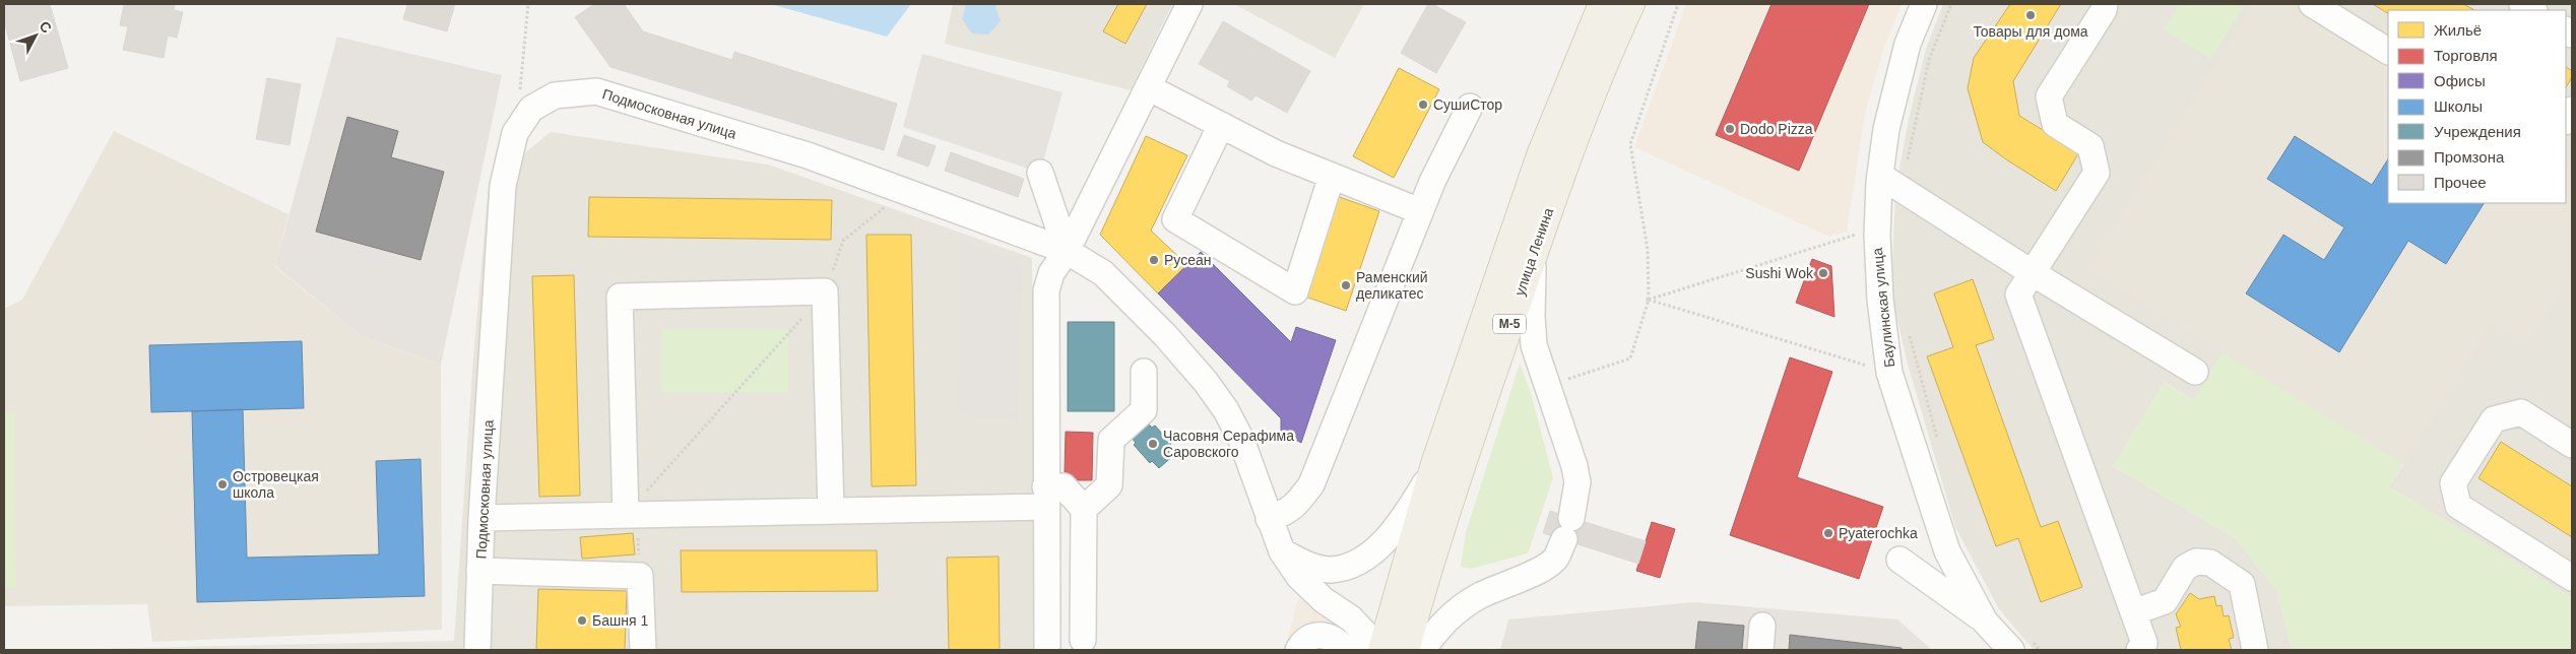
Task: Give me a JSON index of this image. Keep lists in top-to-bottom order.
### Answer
{
  "streets": {
    "main road": ["улица Ленина", "М-5"],
    "street": ["Подмосковная улица", "Баулинская улица"]
  },
  "places": [
    "Товары для дома",
    "СушиСтор",
    "Dodo Pizza",
    "Русеан",
    "Sushi Wok",
    "Раменский деликатес",
    "Часовня Серафима Саровского",
    "Островецкая школа",
    "Pyaterochka",
    "Башня 1"
  ],
  "legend": [
    "Жильё",
    "Торговля",
    "Офисы",
    "Школы",
    "Учреждения",
    "Промзона",
    "Прочее"
  ],
  "north": "top right"
}
